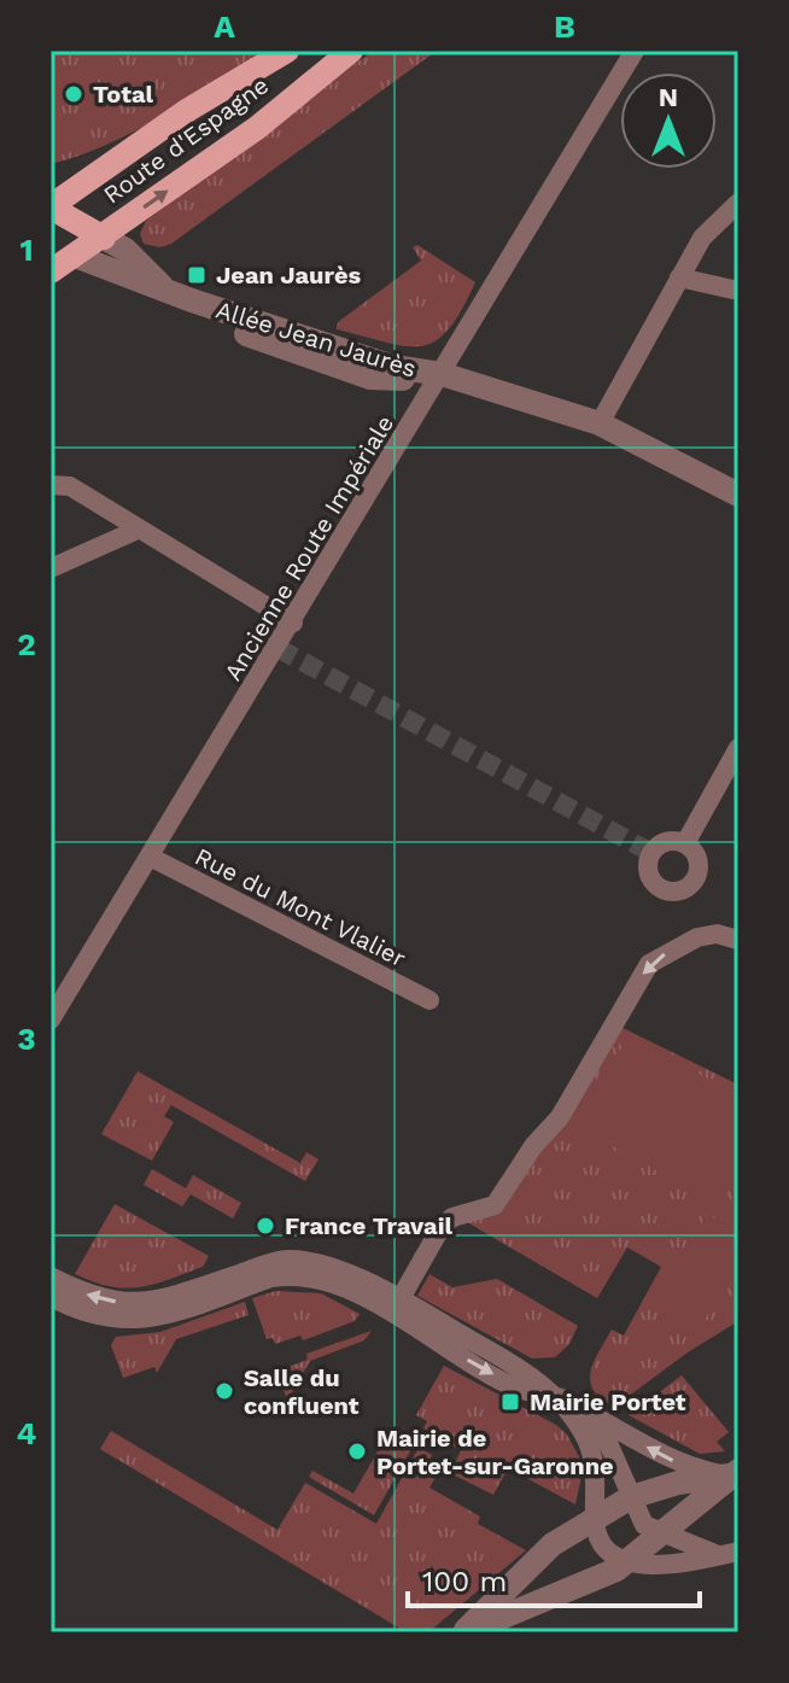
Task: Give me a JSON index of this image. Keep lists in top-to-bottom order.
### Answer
{
  "streets": {
    "main road": ["Route d'Espagne"],
    "street": ["Allée Jean Jaurès", "Ancienne Route Impériale", "Rue du Mont Vlalier"]
  },
  "crossings": [
    ["Route d'Espagne", "Allée Jean Jaurès"],
    ["Allée Jean Jaurès", "Ancienne Route Impériale"],
    ["Ancienne Route Impériale", "Rue du Mont Vlalier"]
  ],
  "places": {
    "other": [
      "Total",
      "France Travail",
      "Salle du confluent",
      "Mairie de Portet-sur-Garonne"
    ],
    "transit": ["Jean Jaurès", "Mairie Portet"]
  },
  "scale_bar": "100 m",
  "north": "top",
  "grid": {
    "columns": ["A", "B"],
    "rows": [
      "1",
      "2",
      "3",
      "4"
    ]
  }
}
